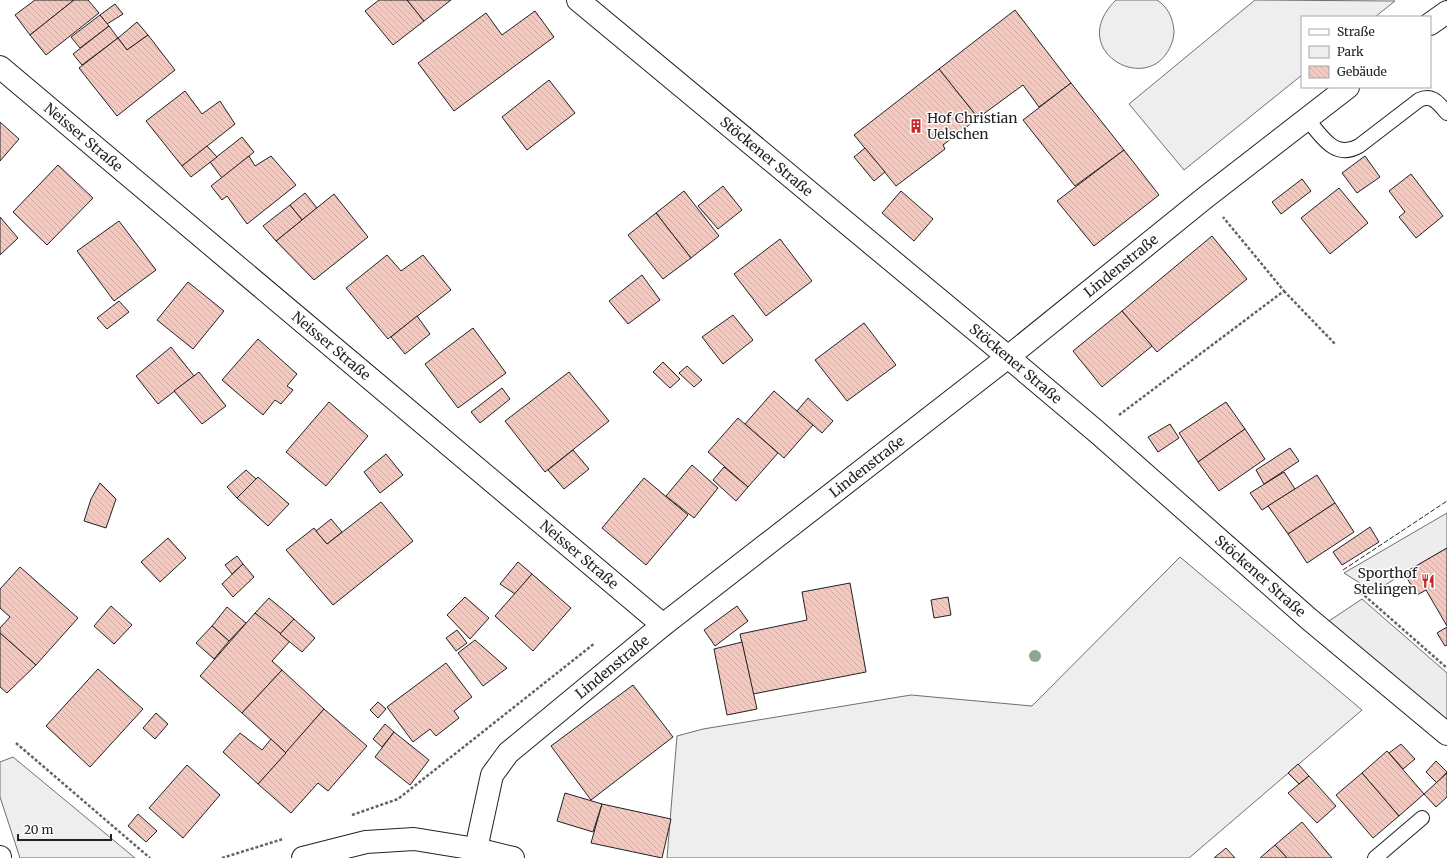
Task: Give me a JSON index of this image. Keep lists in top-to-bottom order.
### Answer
{
  "streets": {
    "street": ["Neisser Straße", "Stöckener Straße", "Lindenstraße"]
  },
  "crossings": [
    ["Neisser Straße", "Lindenstraße"],
    ["Stöckener Straße", "Lindenstraße"]
  ],
  "places": {
    "building": ["Hof Christian Uelschen"],
    "restaurant": ["Sporthof Stelingen"]
  },
  "legend": ["Straße", "Park", "Gebäude"],
  "scale_bar": "20 m"
}
